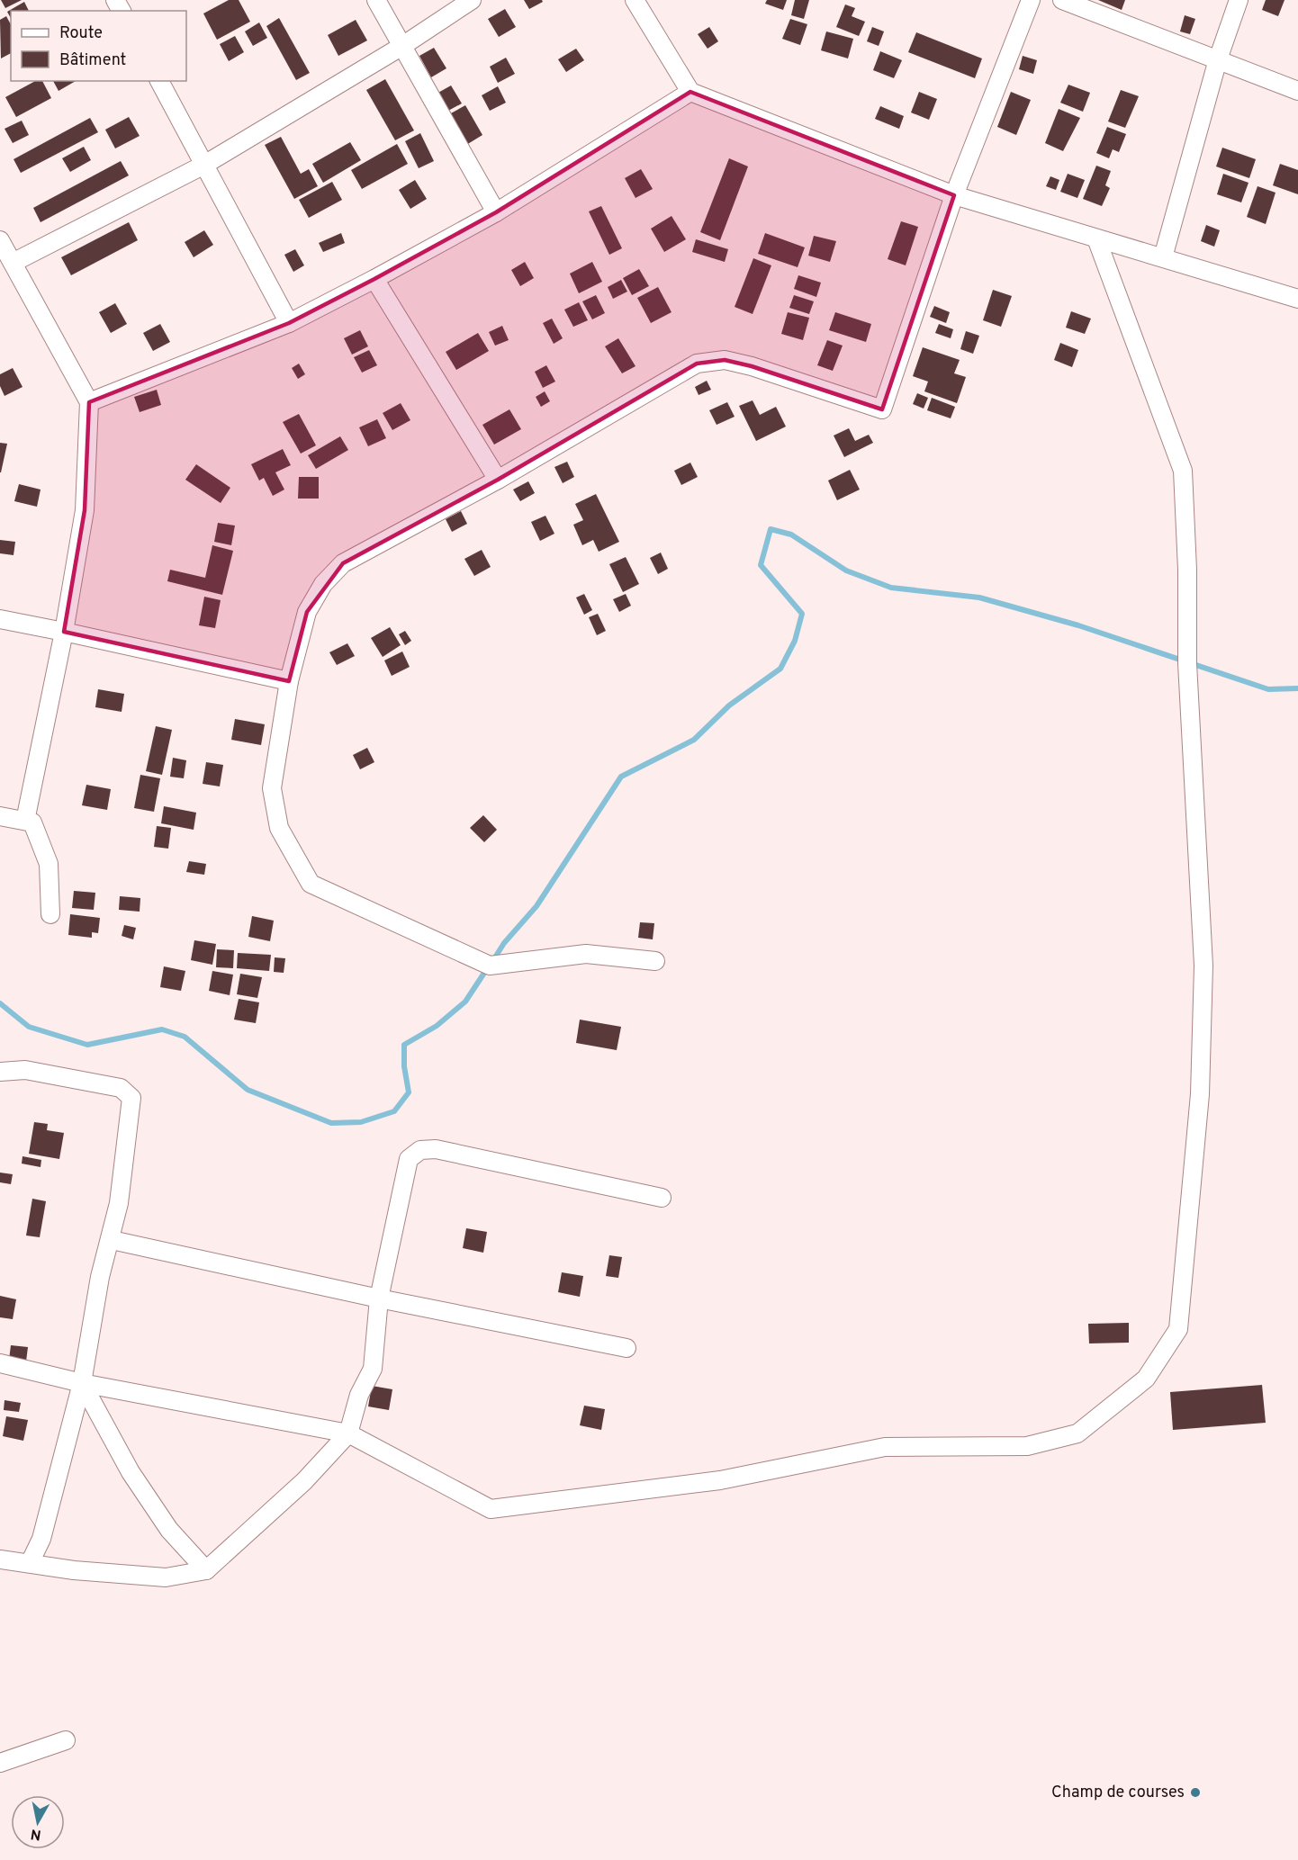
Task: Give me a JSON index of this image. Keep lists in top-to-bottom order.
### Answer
{
  "places": ["Champ de courses"],
  "legend": ["Route", "Bâtiment"],
  "north": "bottom"
}
